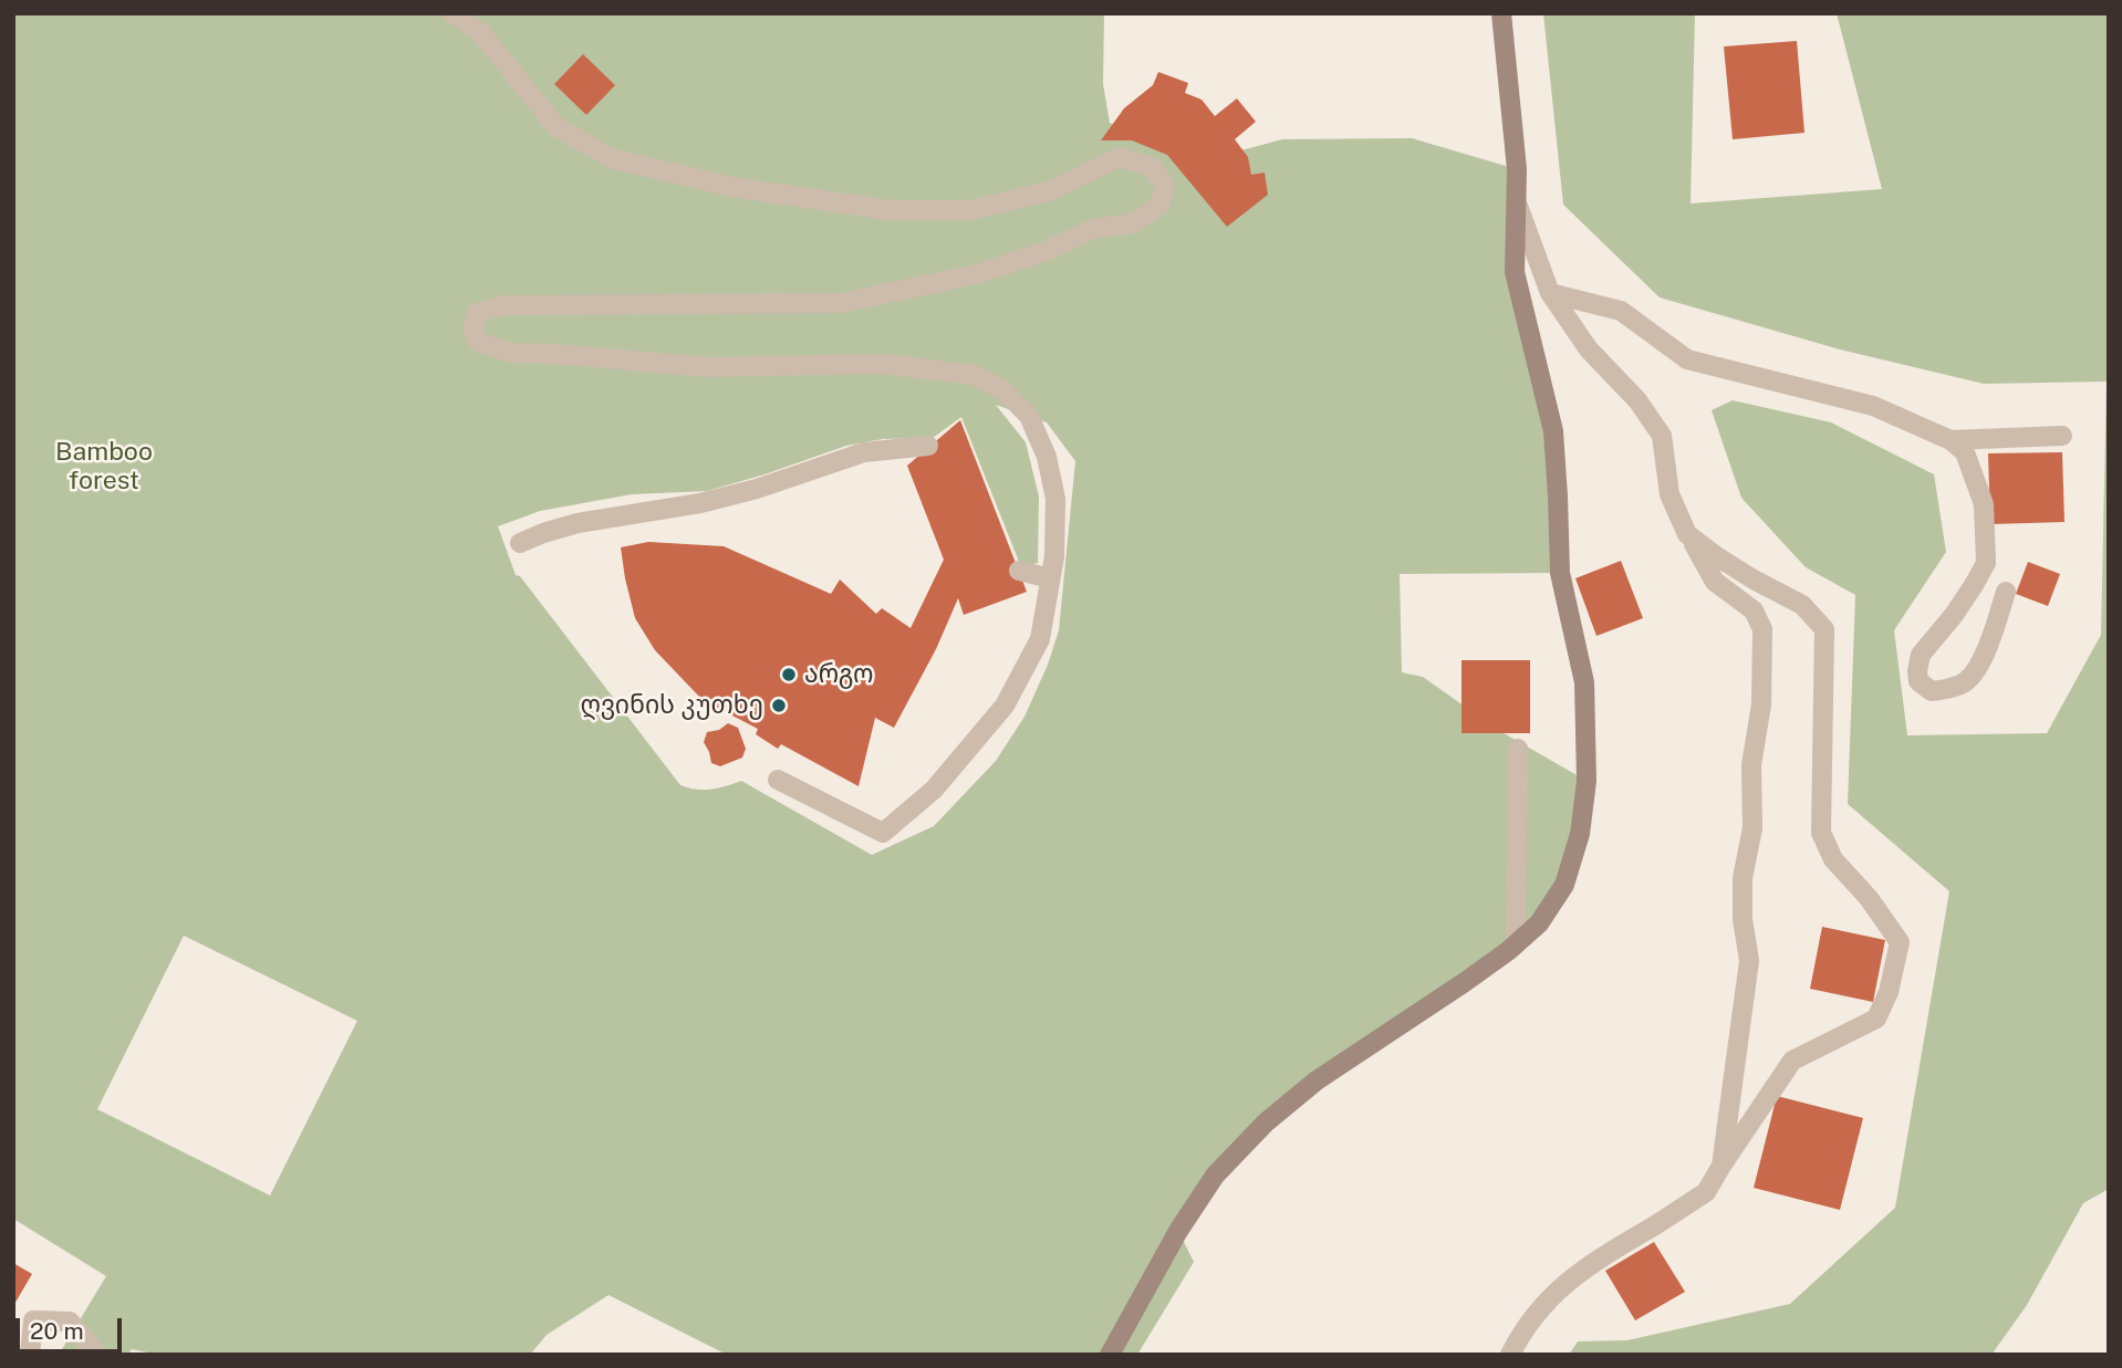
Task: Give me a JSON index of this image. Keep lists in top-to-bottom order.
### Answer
{
  "parks": ["Bamboo forest"],
  "places": ["არგო", "ღვინის კუთხე"],
  "scale_bar": "20 m"
}
